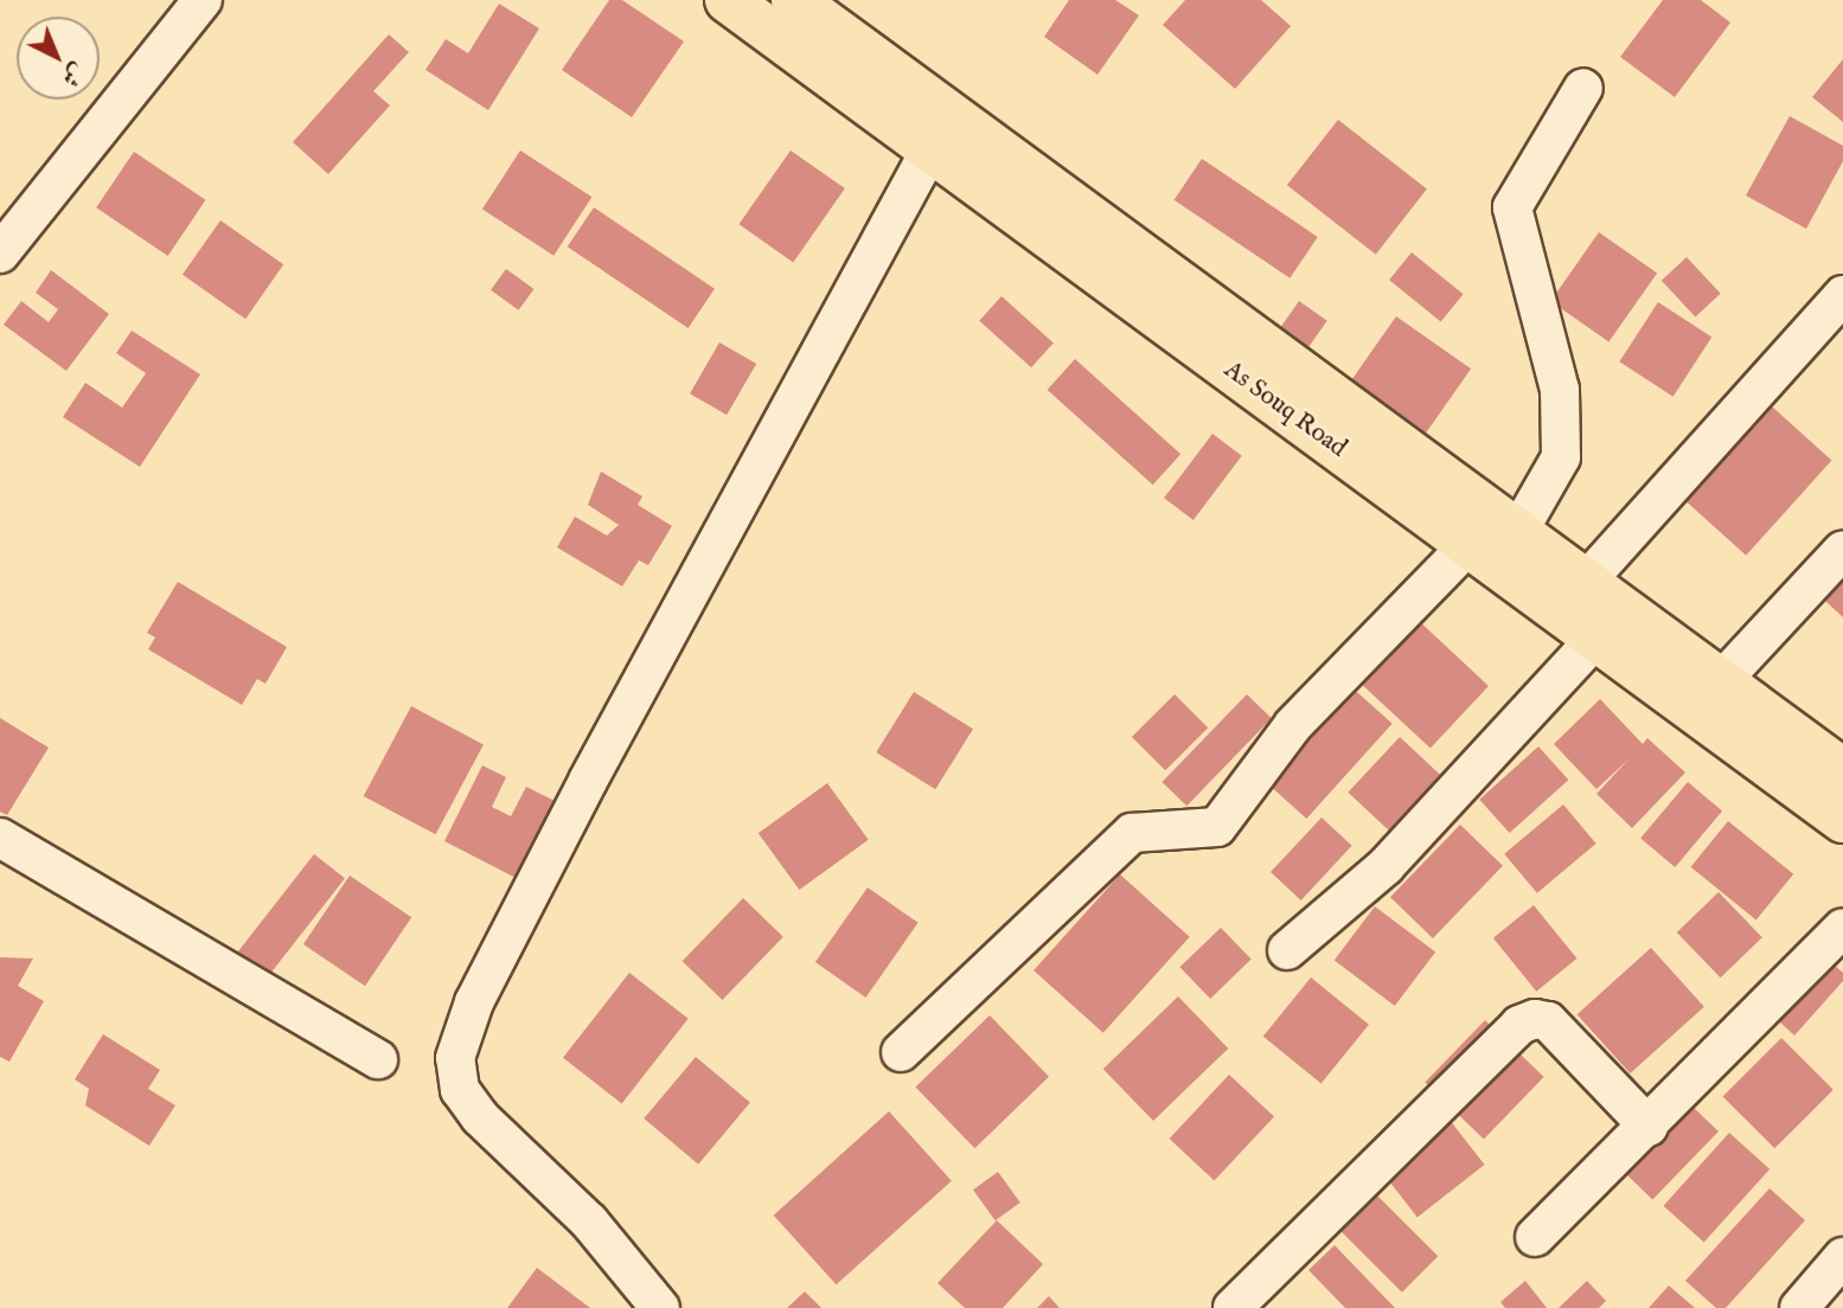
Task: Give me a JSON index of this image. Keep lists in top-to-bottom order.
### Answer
{
  "streets": {
    "main road": ["As Souq Road"]
  },
  "north": "bottom right"
}
